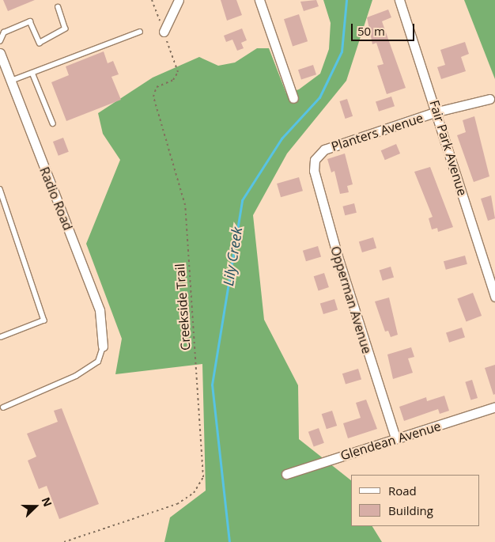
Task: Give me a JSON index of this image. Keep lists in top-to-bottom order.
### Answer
{
  "streets": {
    "street": [
      "Planters Avenue",
      "Fair Park Avenue",
      "Radio Road",
      "Opperman Avenue",
      "Glendean Avenue"
    ],
    "path": ["Creekside Trail"]
  },
  "crossings": [
    ["Planters Avenue", "Fair Park Avenue"],
    ["Planters Avenue", "Opperman Avenue"],
    ["Opperman Avenue", "Glendean Avenue"]
  ],
  "water": ["Lily Creek"],
  "legend": ["Road", "Building"],
  "scale_bar": "50 m",
  "north": "right"
}
